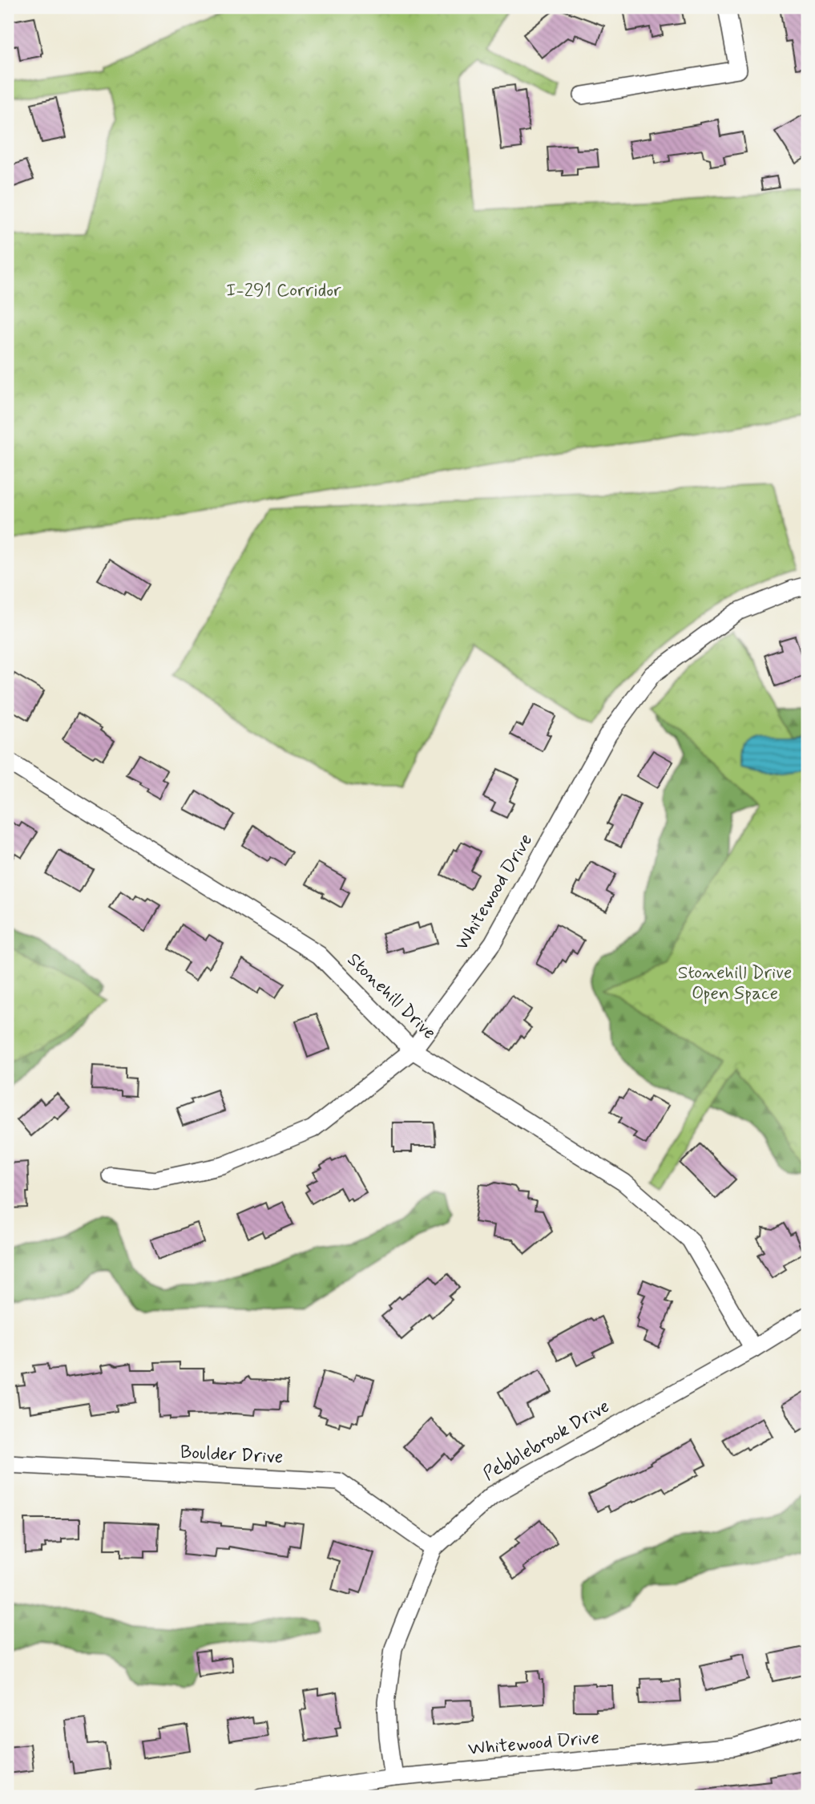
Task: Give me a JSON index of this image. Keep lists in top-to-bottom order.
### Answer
{
  "streets": {
    "street": [
      "Whitewood Drive",
      "Stonehill Drive",
      "Pebblebrook Drive",
      "Boulder Drive"
    ]
  },
  "crossings": [
    ["Whitewood Drive", "Stonehill Drive"],
    ["Whitewood Drive", "Pebblebrook Drive"],
    ["Stonehill Drive", "Pebblebrook Drive"],
    ["Pebblebrook Drive", "Boulder Drive"]
  ],
  "parks": ["I-291 Corridor", "Stonehill Drive Open Space"]
}
